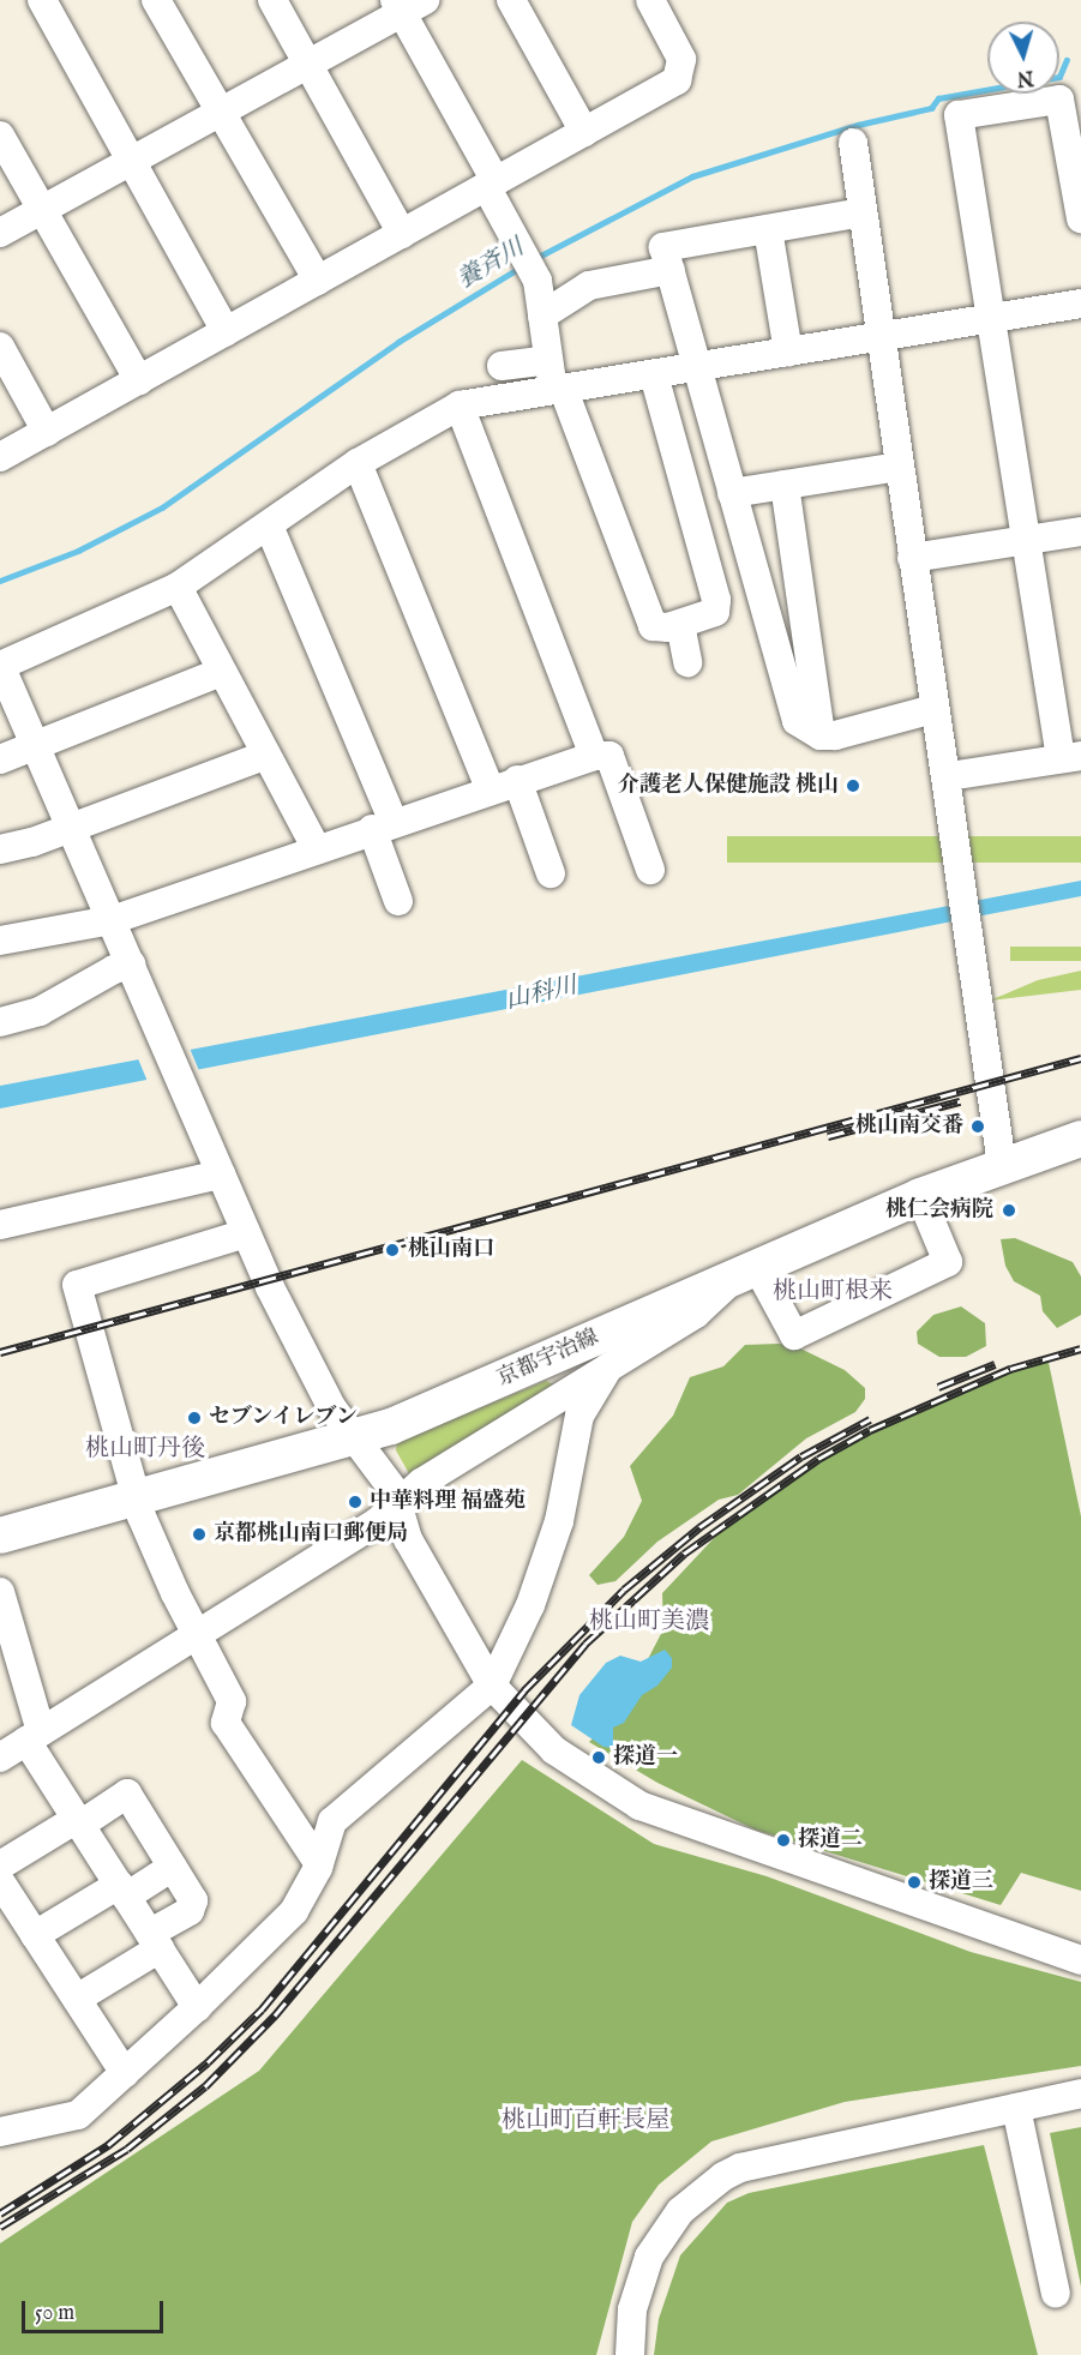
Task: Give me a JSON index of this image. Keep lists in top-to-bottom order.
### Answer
{
  "streets": {
    "main road": ["京都宇治線"]
  },
  "districts": [
    "桃山町根来",
    "桃山町丹後",
    "桃山町美濃",
    "桃山町百軒長屋"
  ],
  "water": ["養斉川", "山科川"],
  "places": [
    "介護老人保健施設 桃山",
    "桃山南交番",
    "桃仁会病院",
    "桃山南口",
    "セブンイレブン",
    "中華料理 福盛苑",
    "京都桃山南口郵便局",
    "探道一",
    "探道二",
    "探道三"
  ],
  "scale_bar": "50 m",
  "north": "bottom"
}
